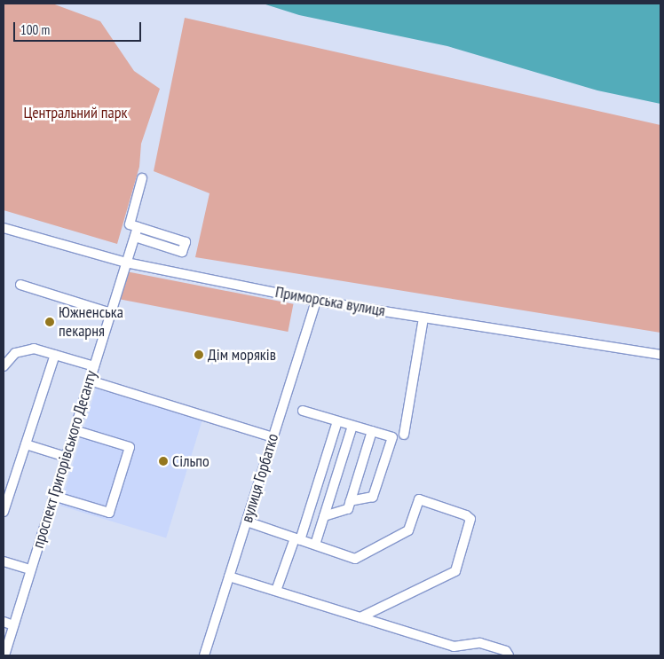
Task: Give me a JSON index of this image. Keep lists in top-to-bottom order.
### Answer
{
  "streets": {
    "street": ["Приморська вулиця", "проспект Григорівського Десанту", "вулиця Горбатко"]
  },
  "crossings": [
    ["Приморська вулиця", "проспект Григорівського Десанту"],
    ["Приморська вулиця", "вулиця Горбатко"]
  ],
  "parks": ["Центральний парк"],
  "places": ["Южненська пекарня", "Дім моряків", "Сільпо"],
  "scale_bar": "100 m"
}
